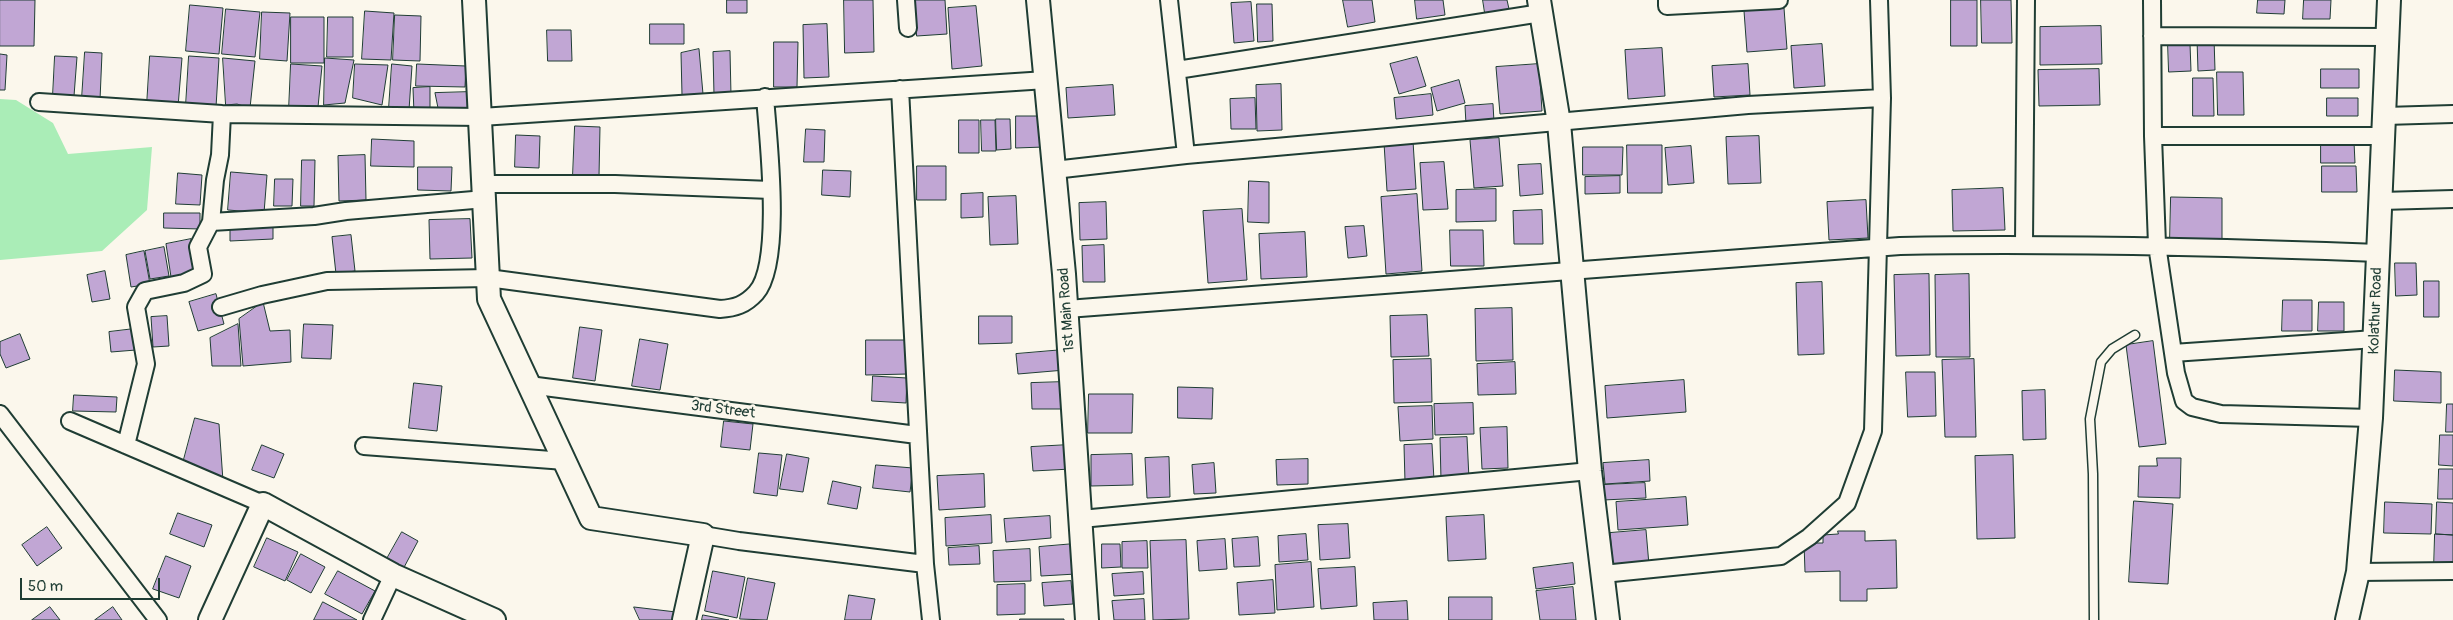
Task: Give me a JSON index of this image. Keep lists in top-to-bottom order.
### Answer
{
  "streets": {
    "street": ["1st Main Road", "Kolathur Road", "3rd Street"]
  },
  "scale_bar": "50 m"
}
